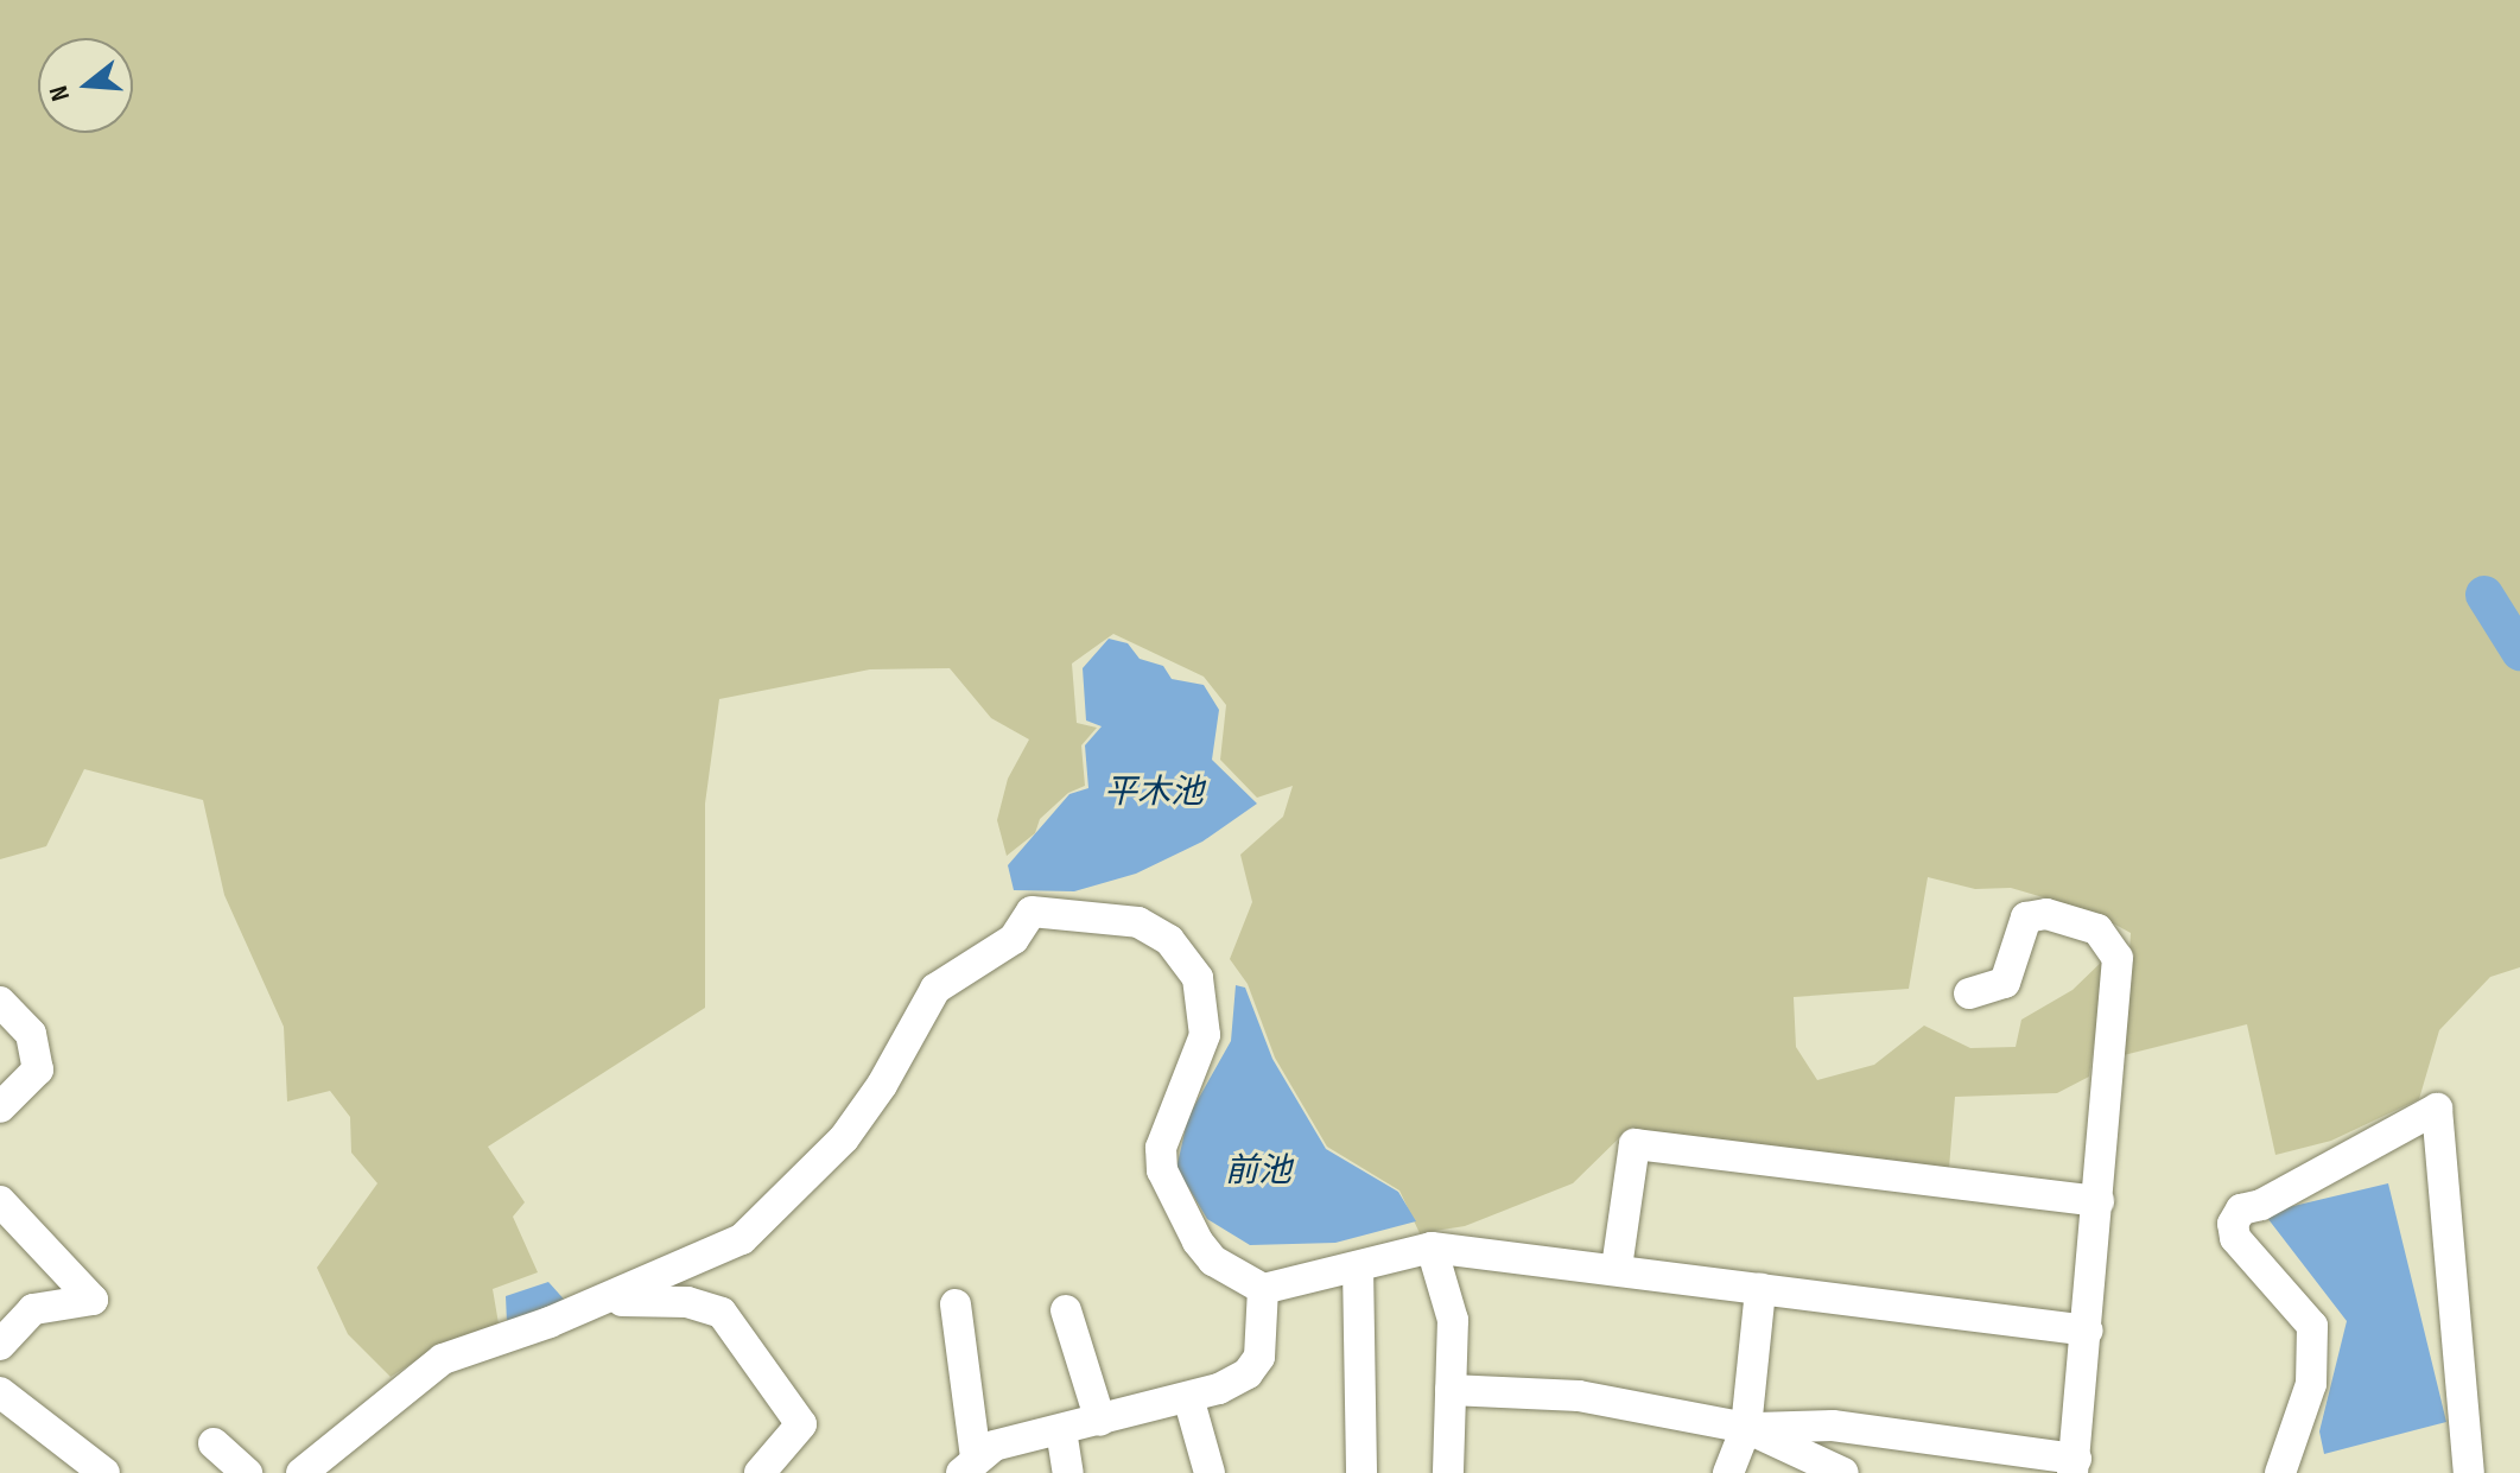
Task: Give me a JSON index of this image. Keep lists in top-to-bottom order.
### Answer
{
  "water": ["平木池", "前池"],
  "north": "left"
}
